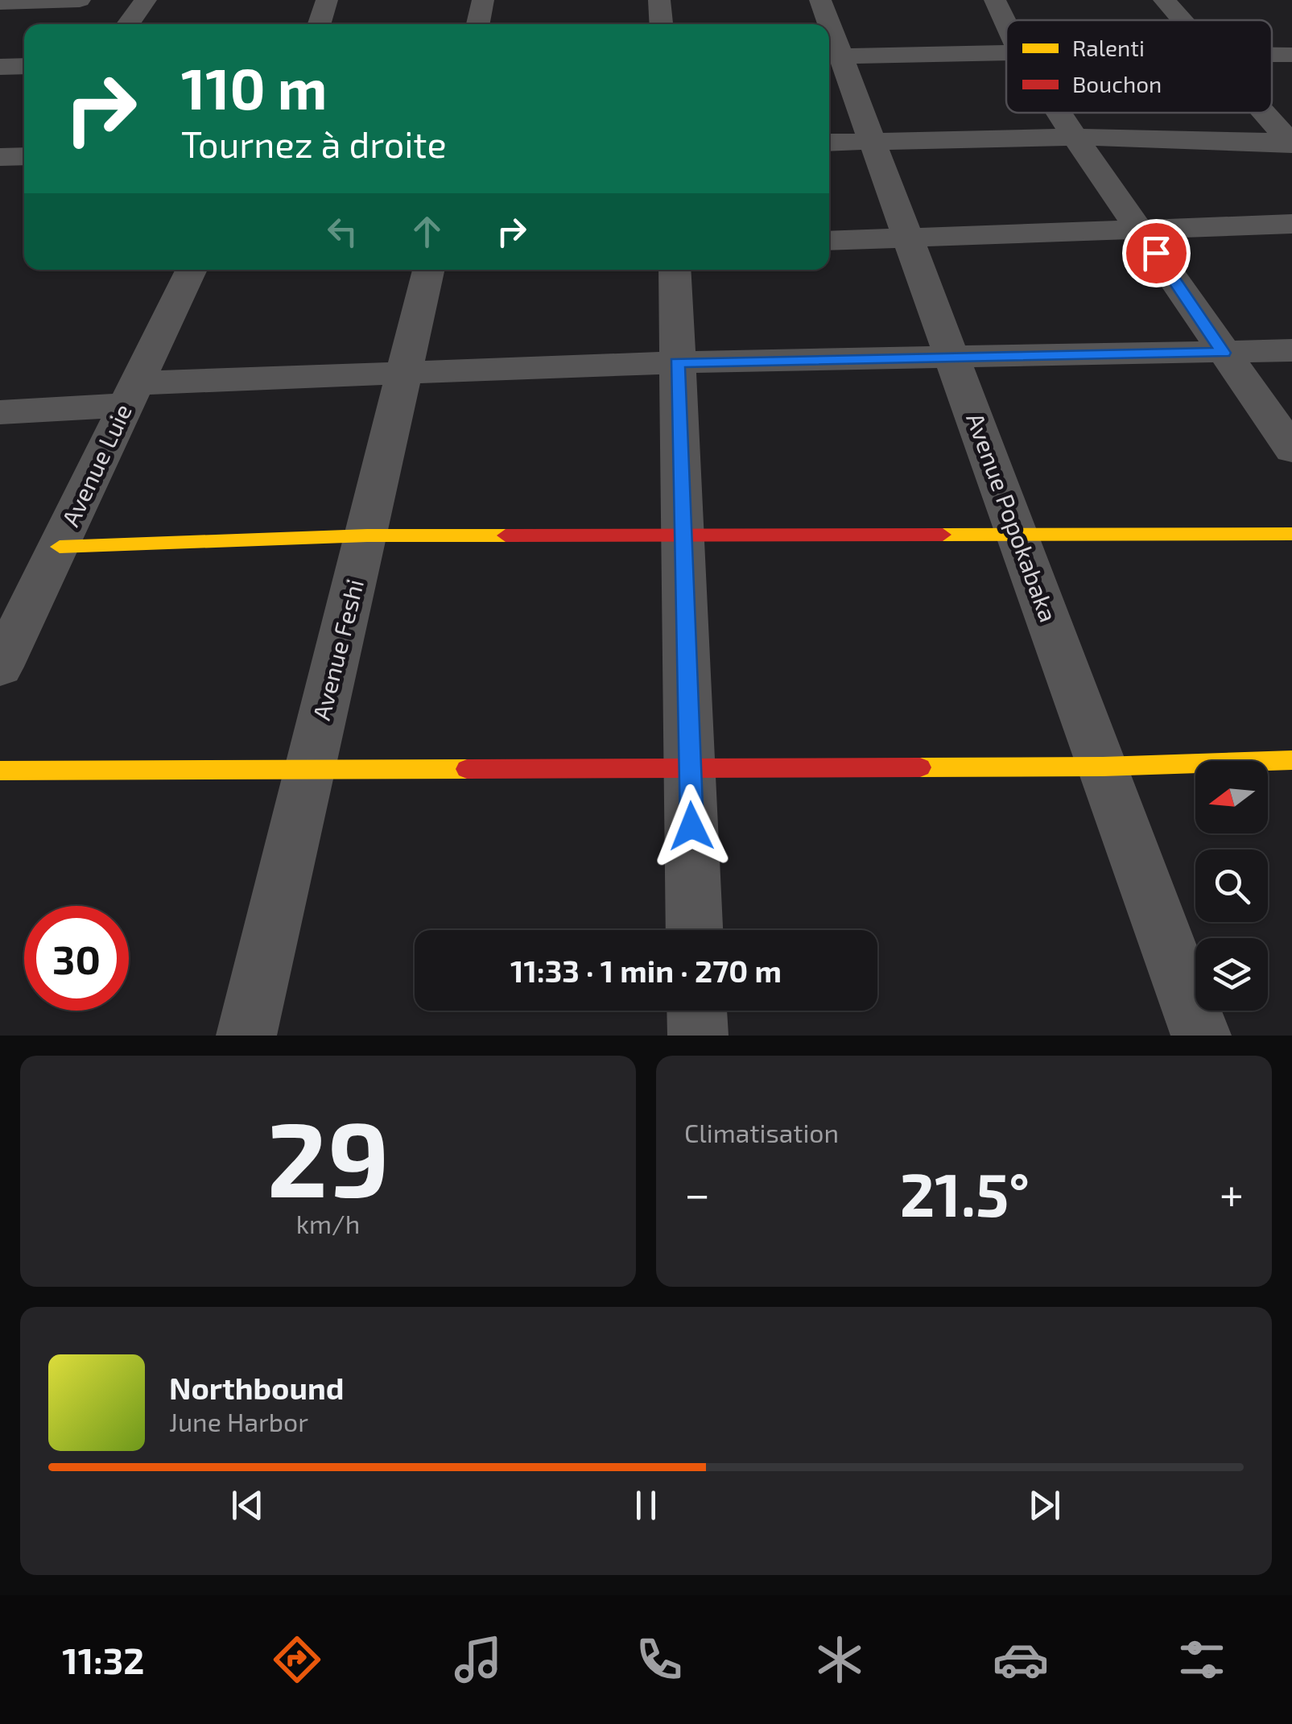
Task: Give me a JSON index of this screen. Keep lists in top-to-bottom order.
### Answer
{
  "streets": {
    "street": ["Avenue Luie", "Avenue Popokabaka", "Avenue Feshi"]
  },
  "legend": ["Ralenti", "Bouchon"],
  "north": "left",
  "page": {
    "turn": ["110 m", "Tournez à droite"],
    "limit": "30",
    "trip": "11:33 · 1 min · 270 m",
    "tile": [
      ["29", "km/h"],
      "Climatisation"
    ],
    "heat": ["−", "21.5°", "+"],
    "song": ["Northbound", "June Harbor"],
    "tabs": "11:32"
  }
}
